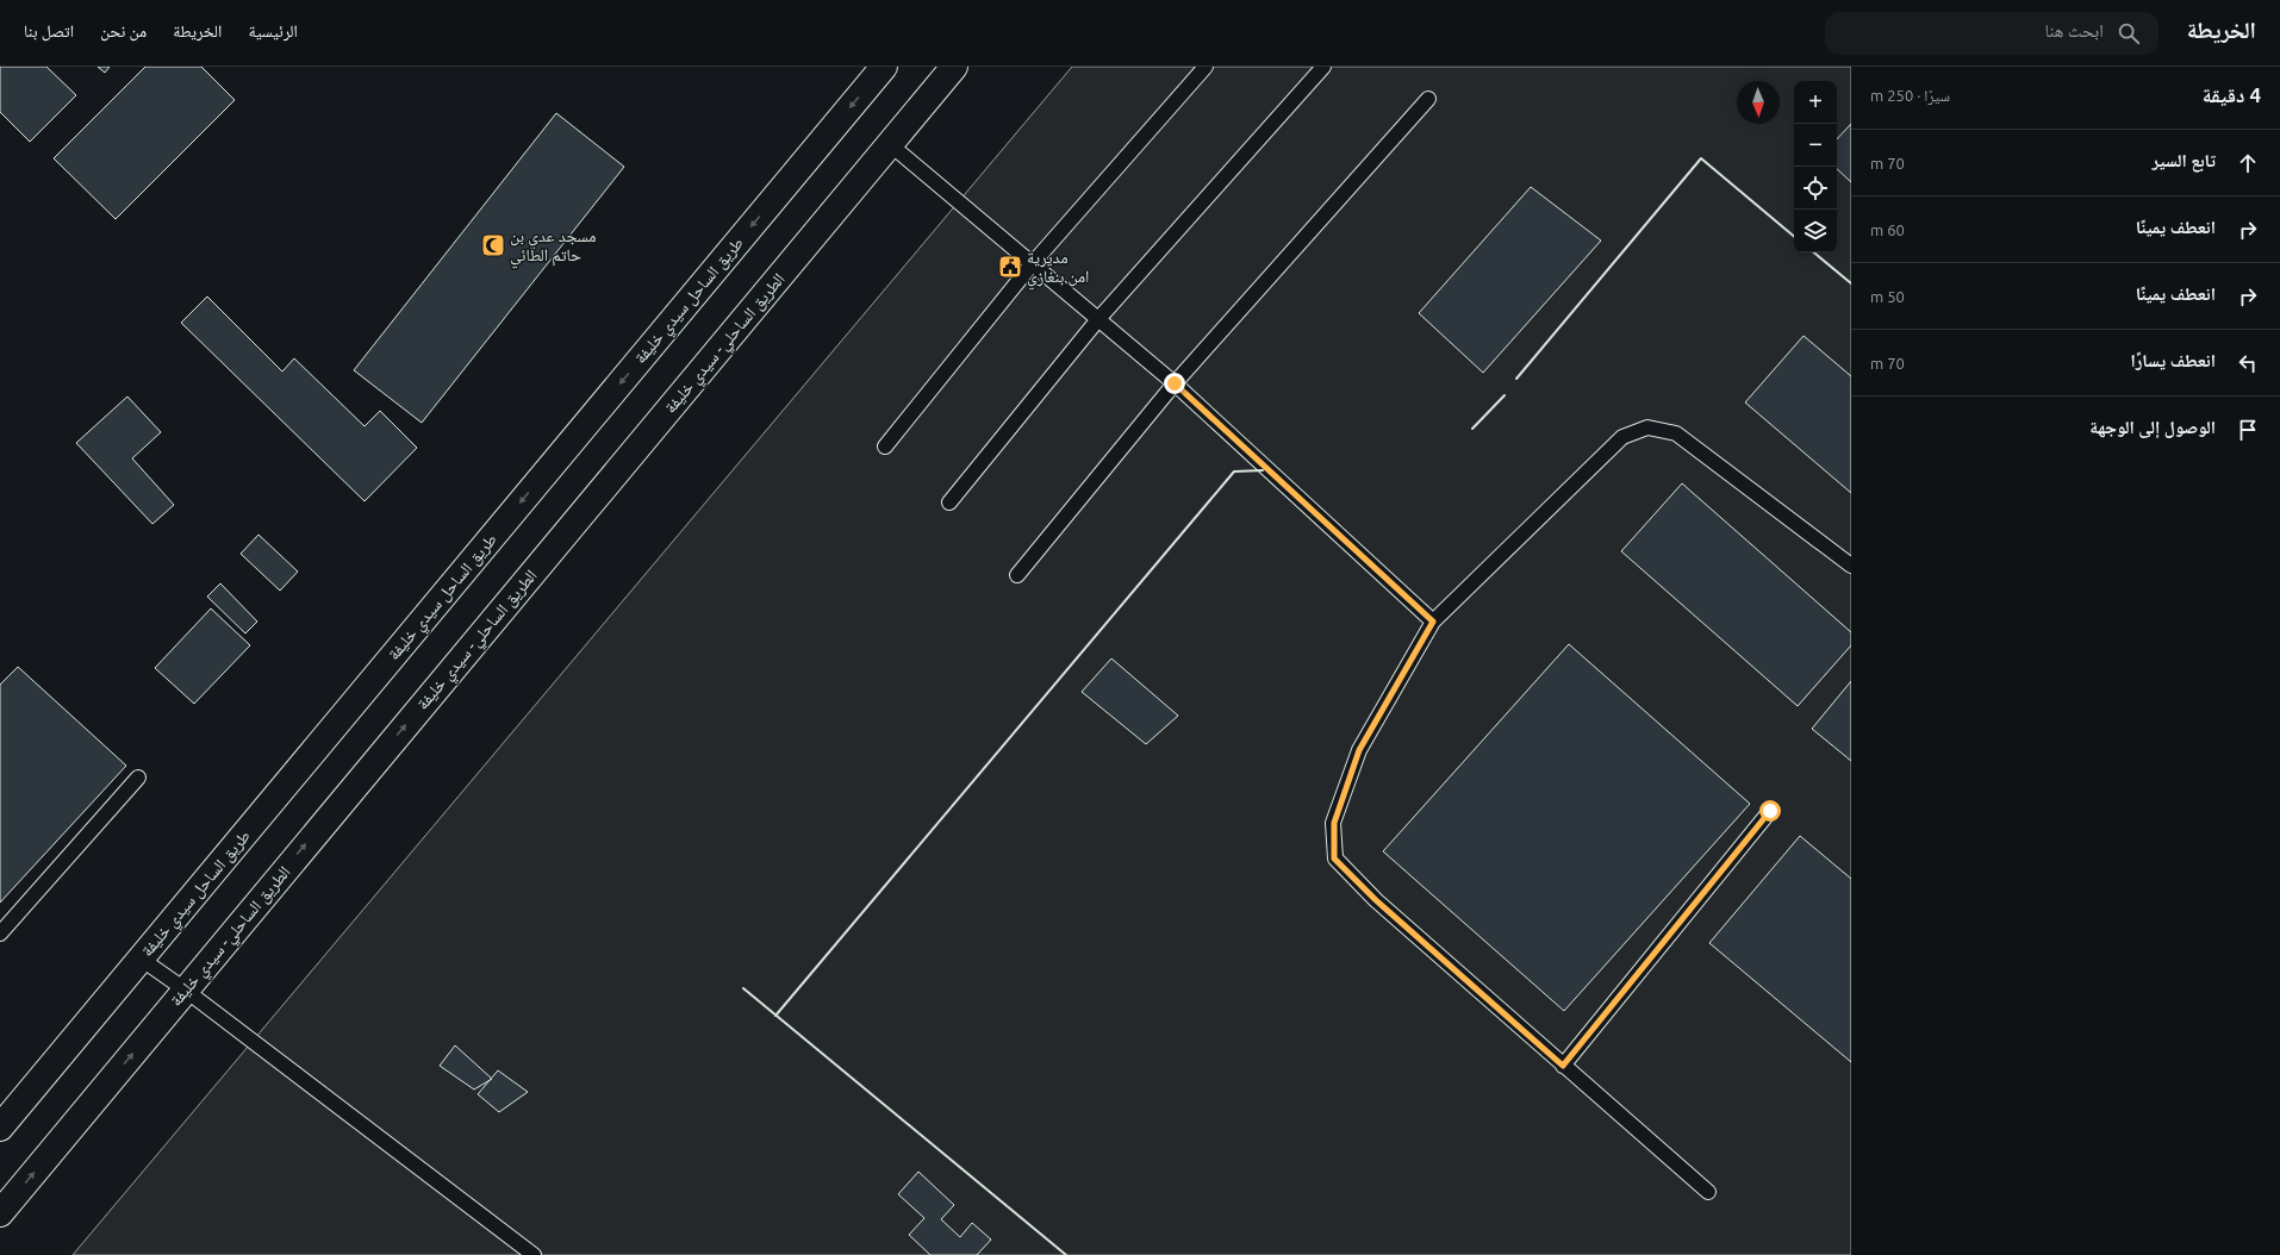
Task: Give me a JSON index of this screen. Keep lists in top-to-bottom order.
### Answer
{
  "streets": {
    "highway": ["طريق الساحل سيدي خليفة", "الطريق الساحلي- سيدي خليفة"]
  },
  "one_way": ["طريق الساحل سيدي خليفة", "الطريق الساحلي- سيدي خليفة"],
  "places": {
    "mosque": ["مسجد عدي بن حاتم الطائي"],
    "public building": ["مديرية امن بنغازي"]
  },
  "north": "bottom",
  "page": {
    "header": "الخريطة",
    "search": "ابحث هنا",
    "nav": [
      "الرئيسية",
      "الخريطة",
      "من نحن",
      "اتصل بنا"
    ],
    "heading": ["4 دقيقة", "سيرًا · 250 m"],
    "map_buttons": ["+", "−"],
    "list": [
      ["تابع السير", "70 m"],
      ["انعطف يمينًا", "60 m"],
      ["انعطف يمينًا", "50 m"],
      ["انعطف يسارًا", "70 m"],
      "الوصول إلى الوجهة"
    ]
  }
}
